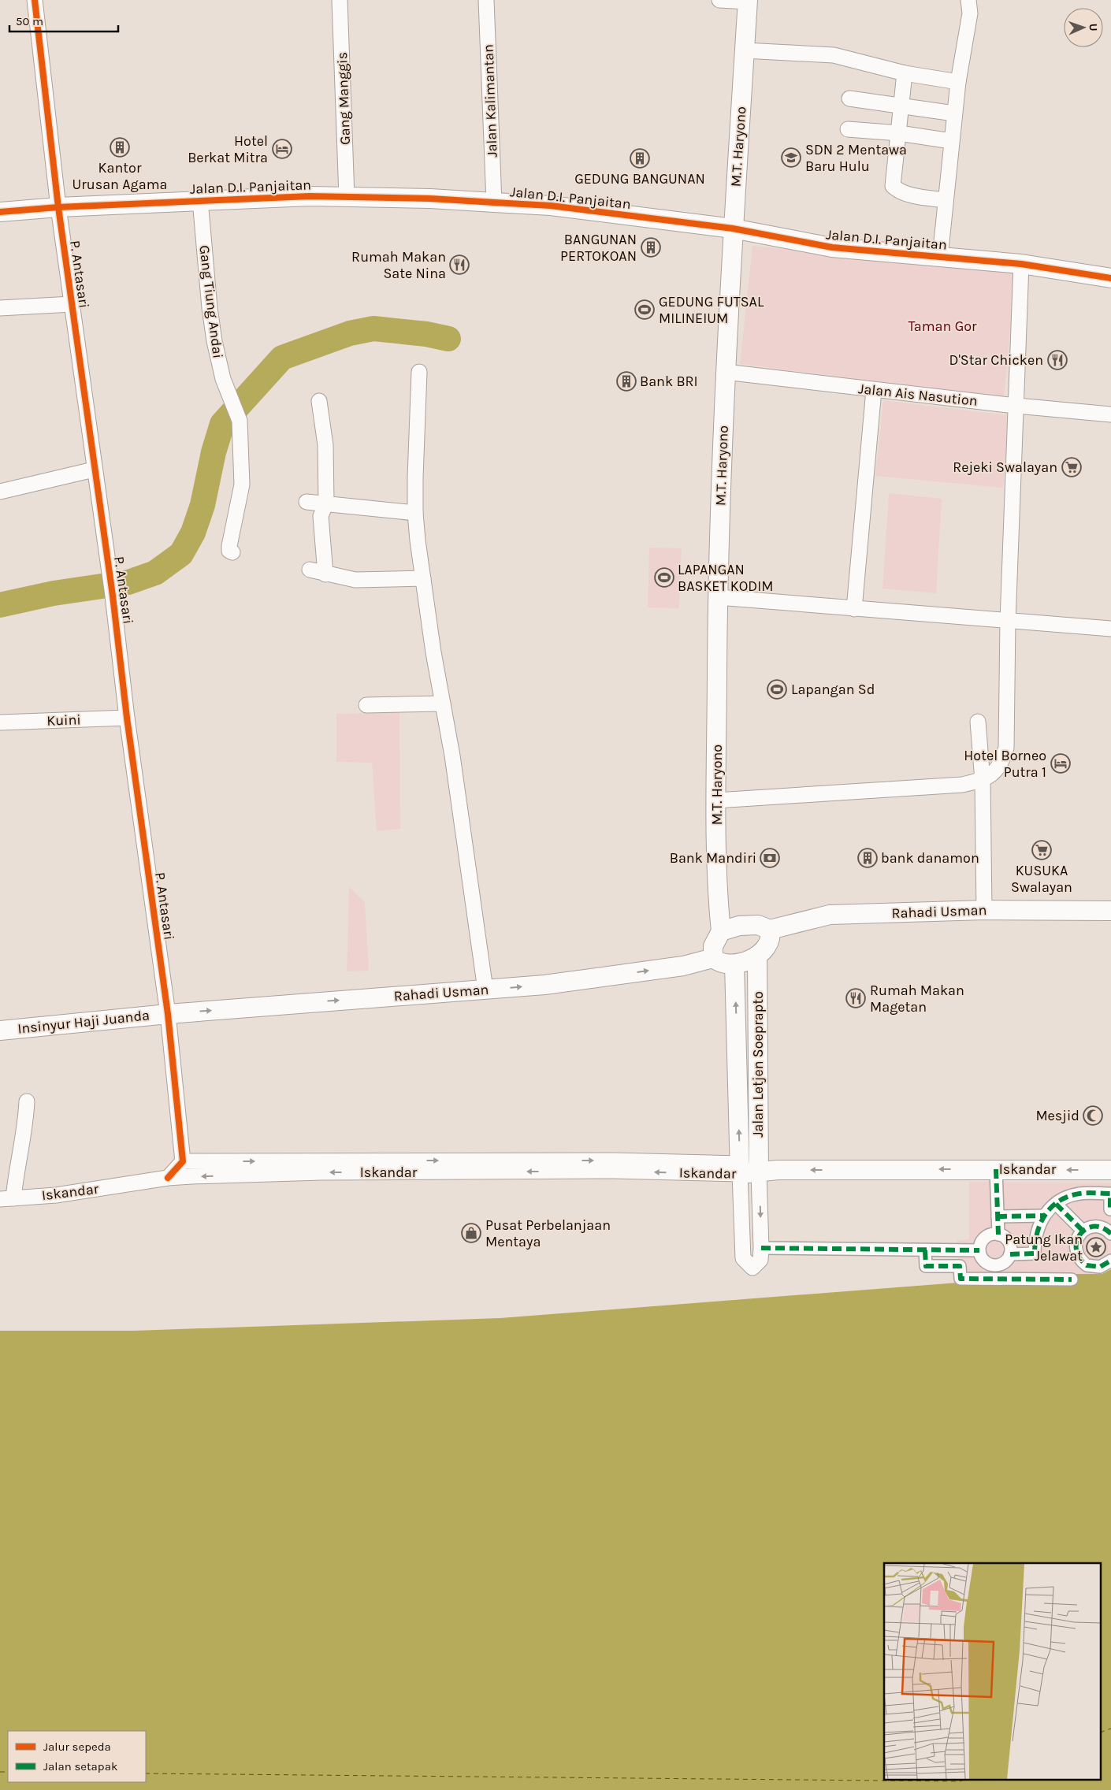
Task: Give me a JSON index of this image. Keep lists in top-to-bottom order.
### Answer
{
  "streets": {
    "street": [
      "Gang Manggis",
      "Jalan Kalimantan",
      "M.T. Haryono",
      "Jalan D.I. Panjaitan",
      "P. Antasari",
      "Gang Tiung Andai",
      "Jalan Ais Nasution",
      "Kuini",
      "Rahadi Usman",
      "Insinyur Haji Juanda",
      "Jalan Letjen Soeprapto",
      "Iskandar"
    ]
  },
  "crossings": [
    ["Gang Manggis", "Jalan D.I. Panjaitan"],
    ["Jalan Kalimantan", "Jalan D.I. Panjaitan"],
    ["M.T. Haryono", "Jalan D.I. Panjaitan"],
    ["M.T. Haryono", "Jalan Ais Nasution"],
    ["Jalan D.I. Panjaitan", "P. Antasari"],
    ["Jalan D.I. Panjaitan", "Gang Tiung Andai"],
    ["P. Antasari", "Kuini"],
    ["P. Antasari", "Rahadi Usman"],
    ["P. Antasari", "Insinyur Haji Juanda"],
    ["P. Antasari", "Iskandar"],
    ["Rahadi Usman", "Insinyur Haji Juanda"],
    ["Jalan Letjen Soeprapto", "Iskandar"]
  ],
  "one_way": ["Rahadi Usman"],
  "parks": ["Taman Gor"],
  "places": {
    "building": [
      "Kantor Urusan Agama",
      "GEDUNG BANGUNAN",
      "BANGUNAN PERTOKOAN",
      "Bank BRI",
      "bank danamon"
    ],
    "hotel": ["Hotel Berkat Mitra", "Hotel Borneo Putra 1"],
    "school or university": ["SDN 2 Mentawa Baru Hulu"],
    "restaurant": ["Rumah Makan Sate Nina", "D'Star Chicken", "Rumah Makan Magetan"],
    "sports": ["GEDUNG FUTSAL MILINEIUM", "LAPANGAN BASKET KODIM", "Lapangan Sd"],
    "supermarket": ["Rejeki Swalayan", "KUSUKA Swalayan"],
    "bank": ["Bank Mandiri"],
    "mosque": ["Mesjid"],
    "shop": ["Pusat Perbelanjaan Mentaya"],
    "place": ["Patung Ikan Jelawat"]
  },
  "legend": ["Jalur sepeda", "Jalan setapak"],
  "scale_bar": "50 m",
  "north": "right"
}
